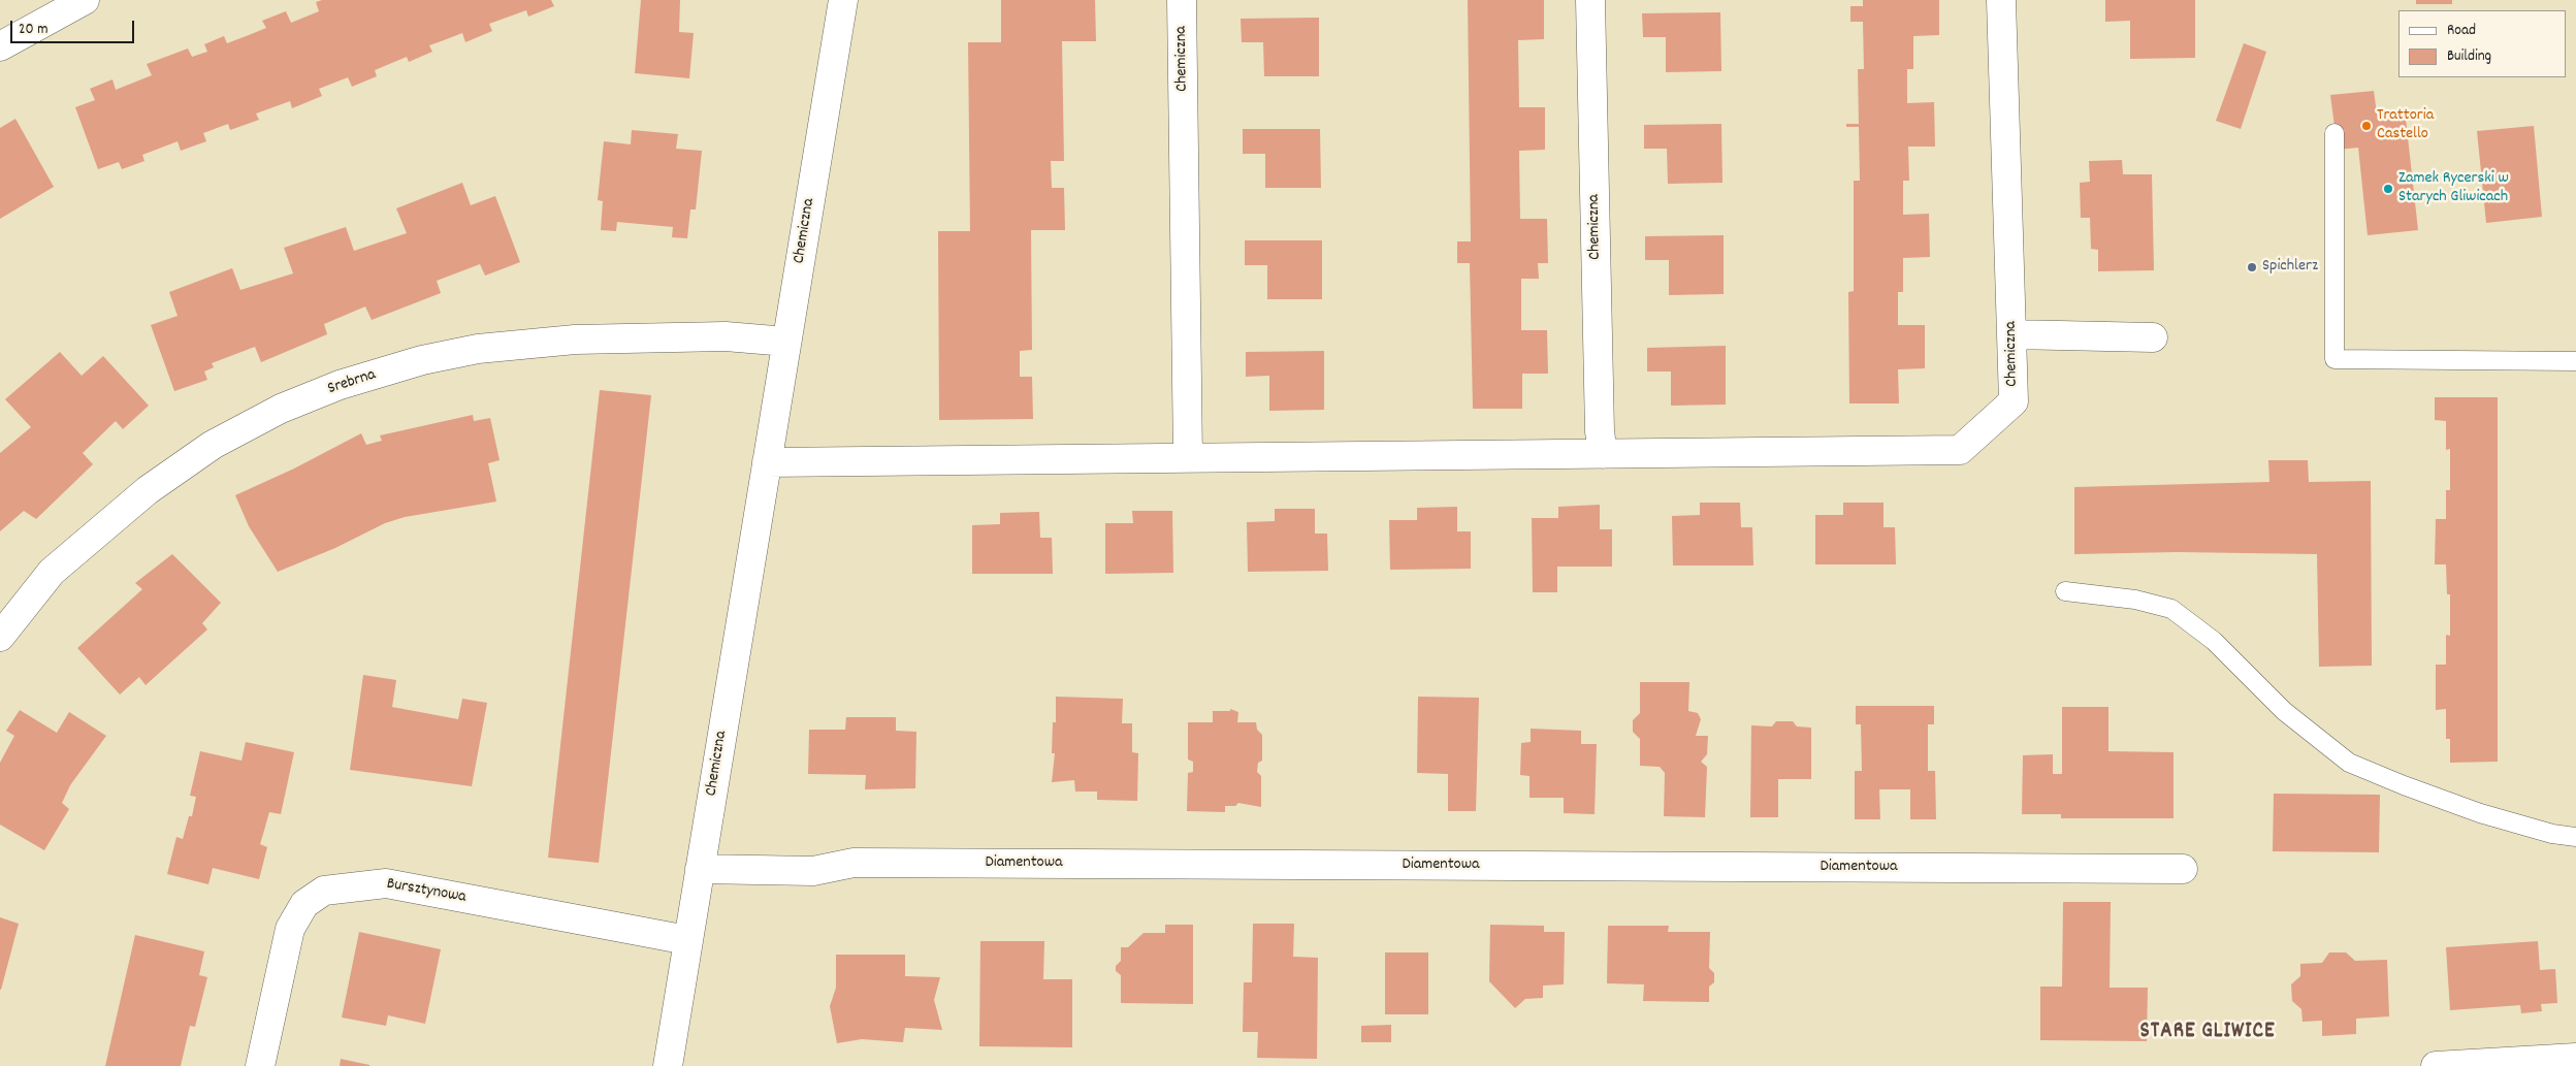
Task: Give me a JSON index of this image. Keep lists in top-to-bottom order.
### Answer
{
  "streets": {
    "street": [
      "Chemiczna",
      "Srebrna",
      "Diamentowa",
      "Bursztynowa"
    ]
  },
  "crossings": [
    ["Chemiczna", "Srebrna"],
    ["Chemiczna", "Diamentowa"],
    ["Chemiczna", "Bursztynowa"]
  ],
  "districts": ["STARE GLIWICE"],
  "places": ["Trattoria Castello", "Zamek Rycerski w Starych Gliwicach", "Spichlerz"],
  "legend": ["Road", "Building"],
  "scale_bar": "20 m"
}
